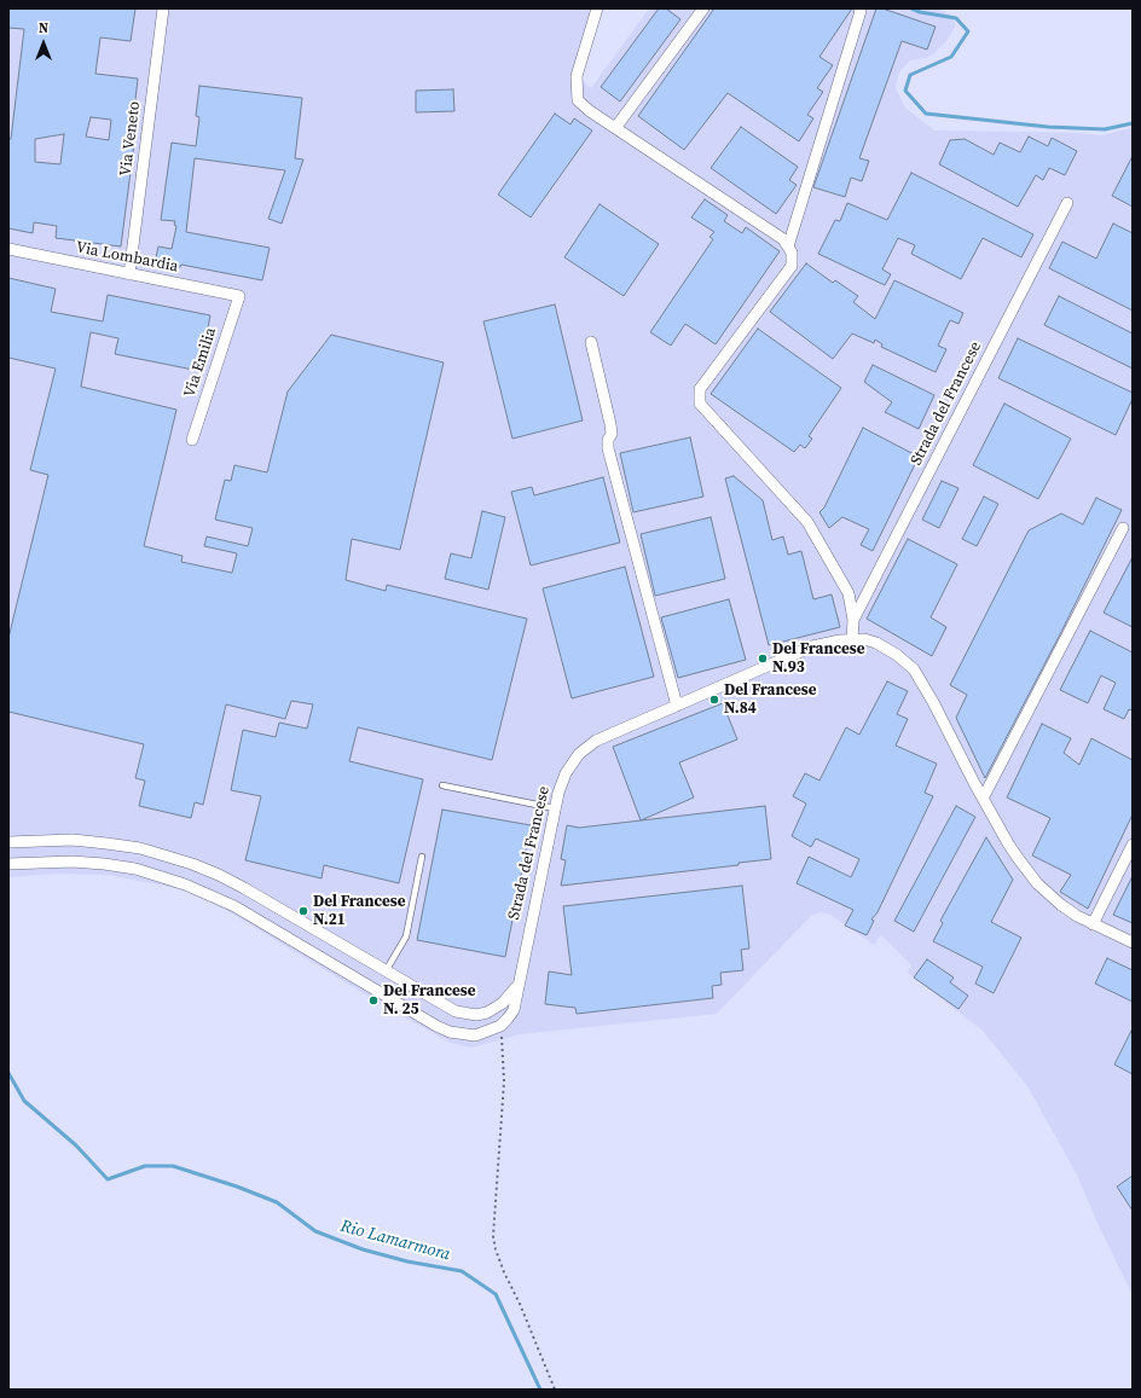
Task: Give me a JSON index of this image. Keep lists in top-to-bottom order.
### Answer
{
  "streets": {
    "street": [
      "Via Veneto",
      "Via Lombardia",
      "Via Emilia",
      "Strada del Francese"
    ]
  },
  "crossings": [
    ["Via Veneto", "Via Lombardia"],
    ["Via Lombardia", "Via Emilia"]
  ],
  "water": ["Rio Lamarmora"],
  "places": [
    "Del Francese N.93",
    "Del Francese N.84",
    "Del Francese N.21",
    "Del Francese N. 25"
  ],
  "north": "top"
}
